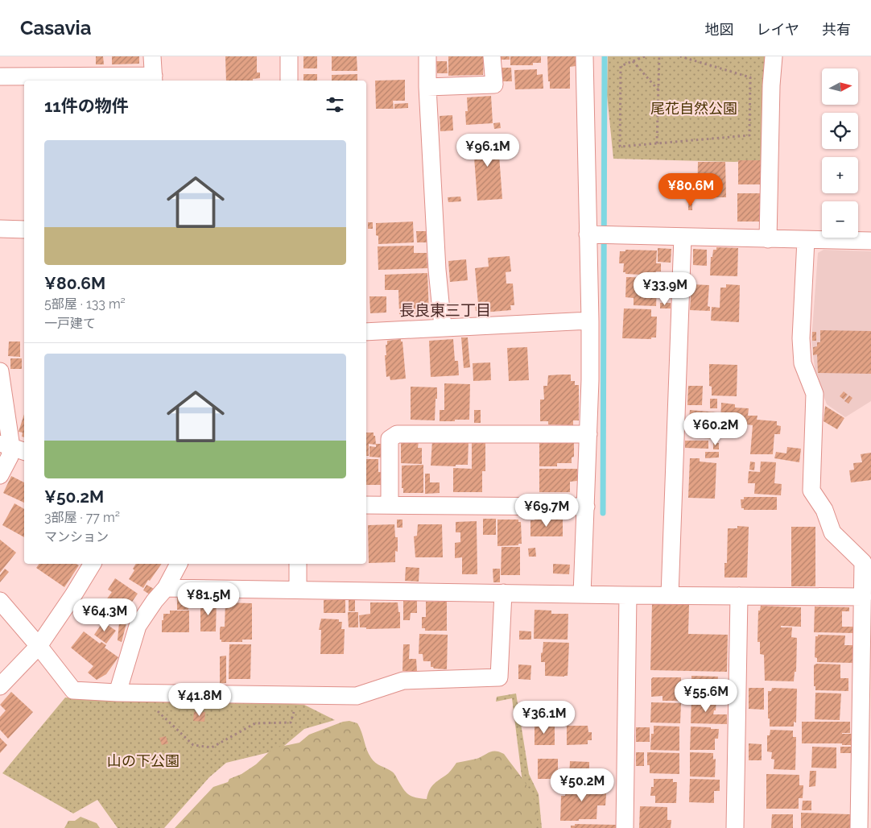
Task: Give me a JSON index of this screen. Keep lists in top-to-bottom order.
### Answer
{
  "districts": ["長良東三丁目"],
  "parks": ["尾花自然公園", "山の下公園"],
  "north": "right",
  "page": {
    "header": "Casavia",
    "nav": ["地図", "レイヤ", "共有"],
    "map_buttons": ["+", "−"],
    "heading": "11件の物件",
    "list": [
      {
        "name": "¥80.6M",
        "note": "5部屋 · 133 m² · 一戸建て"
      },
      {
        "name": "¥50.2M",
        "note": "3部屋 · 77 m² · マンション"
      }
    ],
    "price": [
      "¥96.1M",
      "¥80.6M",
      "¥33.9M",
      "¥60.2M",
      "¥69.7M",
      "¥81.5M",
      "¥64.3M",
      "¥55.6M",
      "¥41.8M",
      "¥36.1M",
      "¥50.2M"
    ]
  }
}
